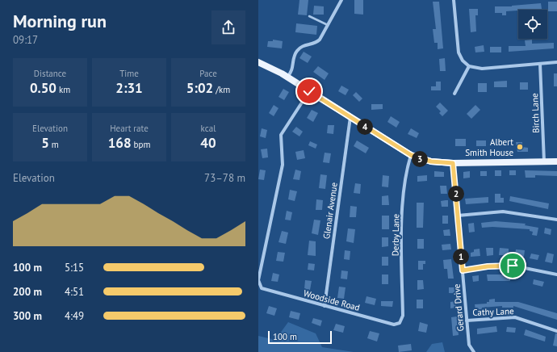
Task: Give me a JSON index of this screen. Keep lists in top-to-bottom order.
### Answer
{
  "streets": {
    "street": [
      "Birch Lane",
      "Glenair Avenue",
      "Derby Lane",
      "Woodside Road",
      "Gerard Drive",
      "Cathy Lane"
    ]
  },
  "crossings": [
    ["Glenair Avenue", "Woodside Road"],
    ["Derby Lane", "Woodside Road"],
    ["Gerard Drive", "Cathy Lane"]
  ],
  "places": ["Albert Smith House"],
  "scale_bar": "100 m",
  "page": {
    "heading": ["Morning run", "09:17"],
    "stats": [
      ["Distance", "0.50 km"],
      ["Time", "2:31"],
      ["Pace", "5:02 /km"],
      ["Elevation", "5 m"],
      ["Heart rate", "168 bpm"],
      ["kcal", "40"]
    ],
    "pins": [
      "4",
      "3",
      "2",
      "1"
    ],
    "chart": ["Elevation", "73–78 m"],
    "list": [
      {
        "name": "100 m",
        "note": "5:15"
      },
      {
        "name": "200 m",
        "note": "4:51"
      },
      {
        "name": "300 m",
        "note": "4:49"
      }
    ],
    "scale": "100 m"
  }
}
